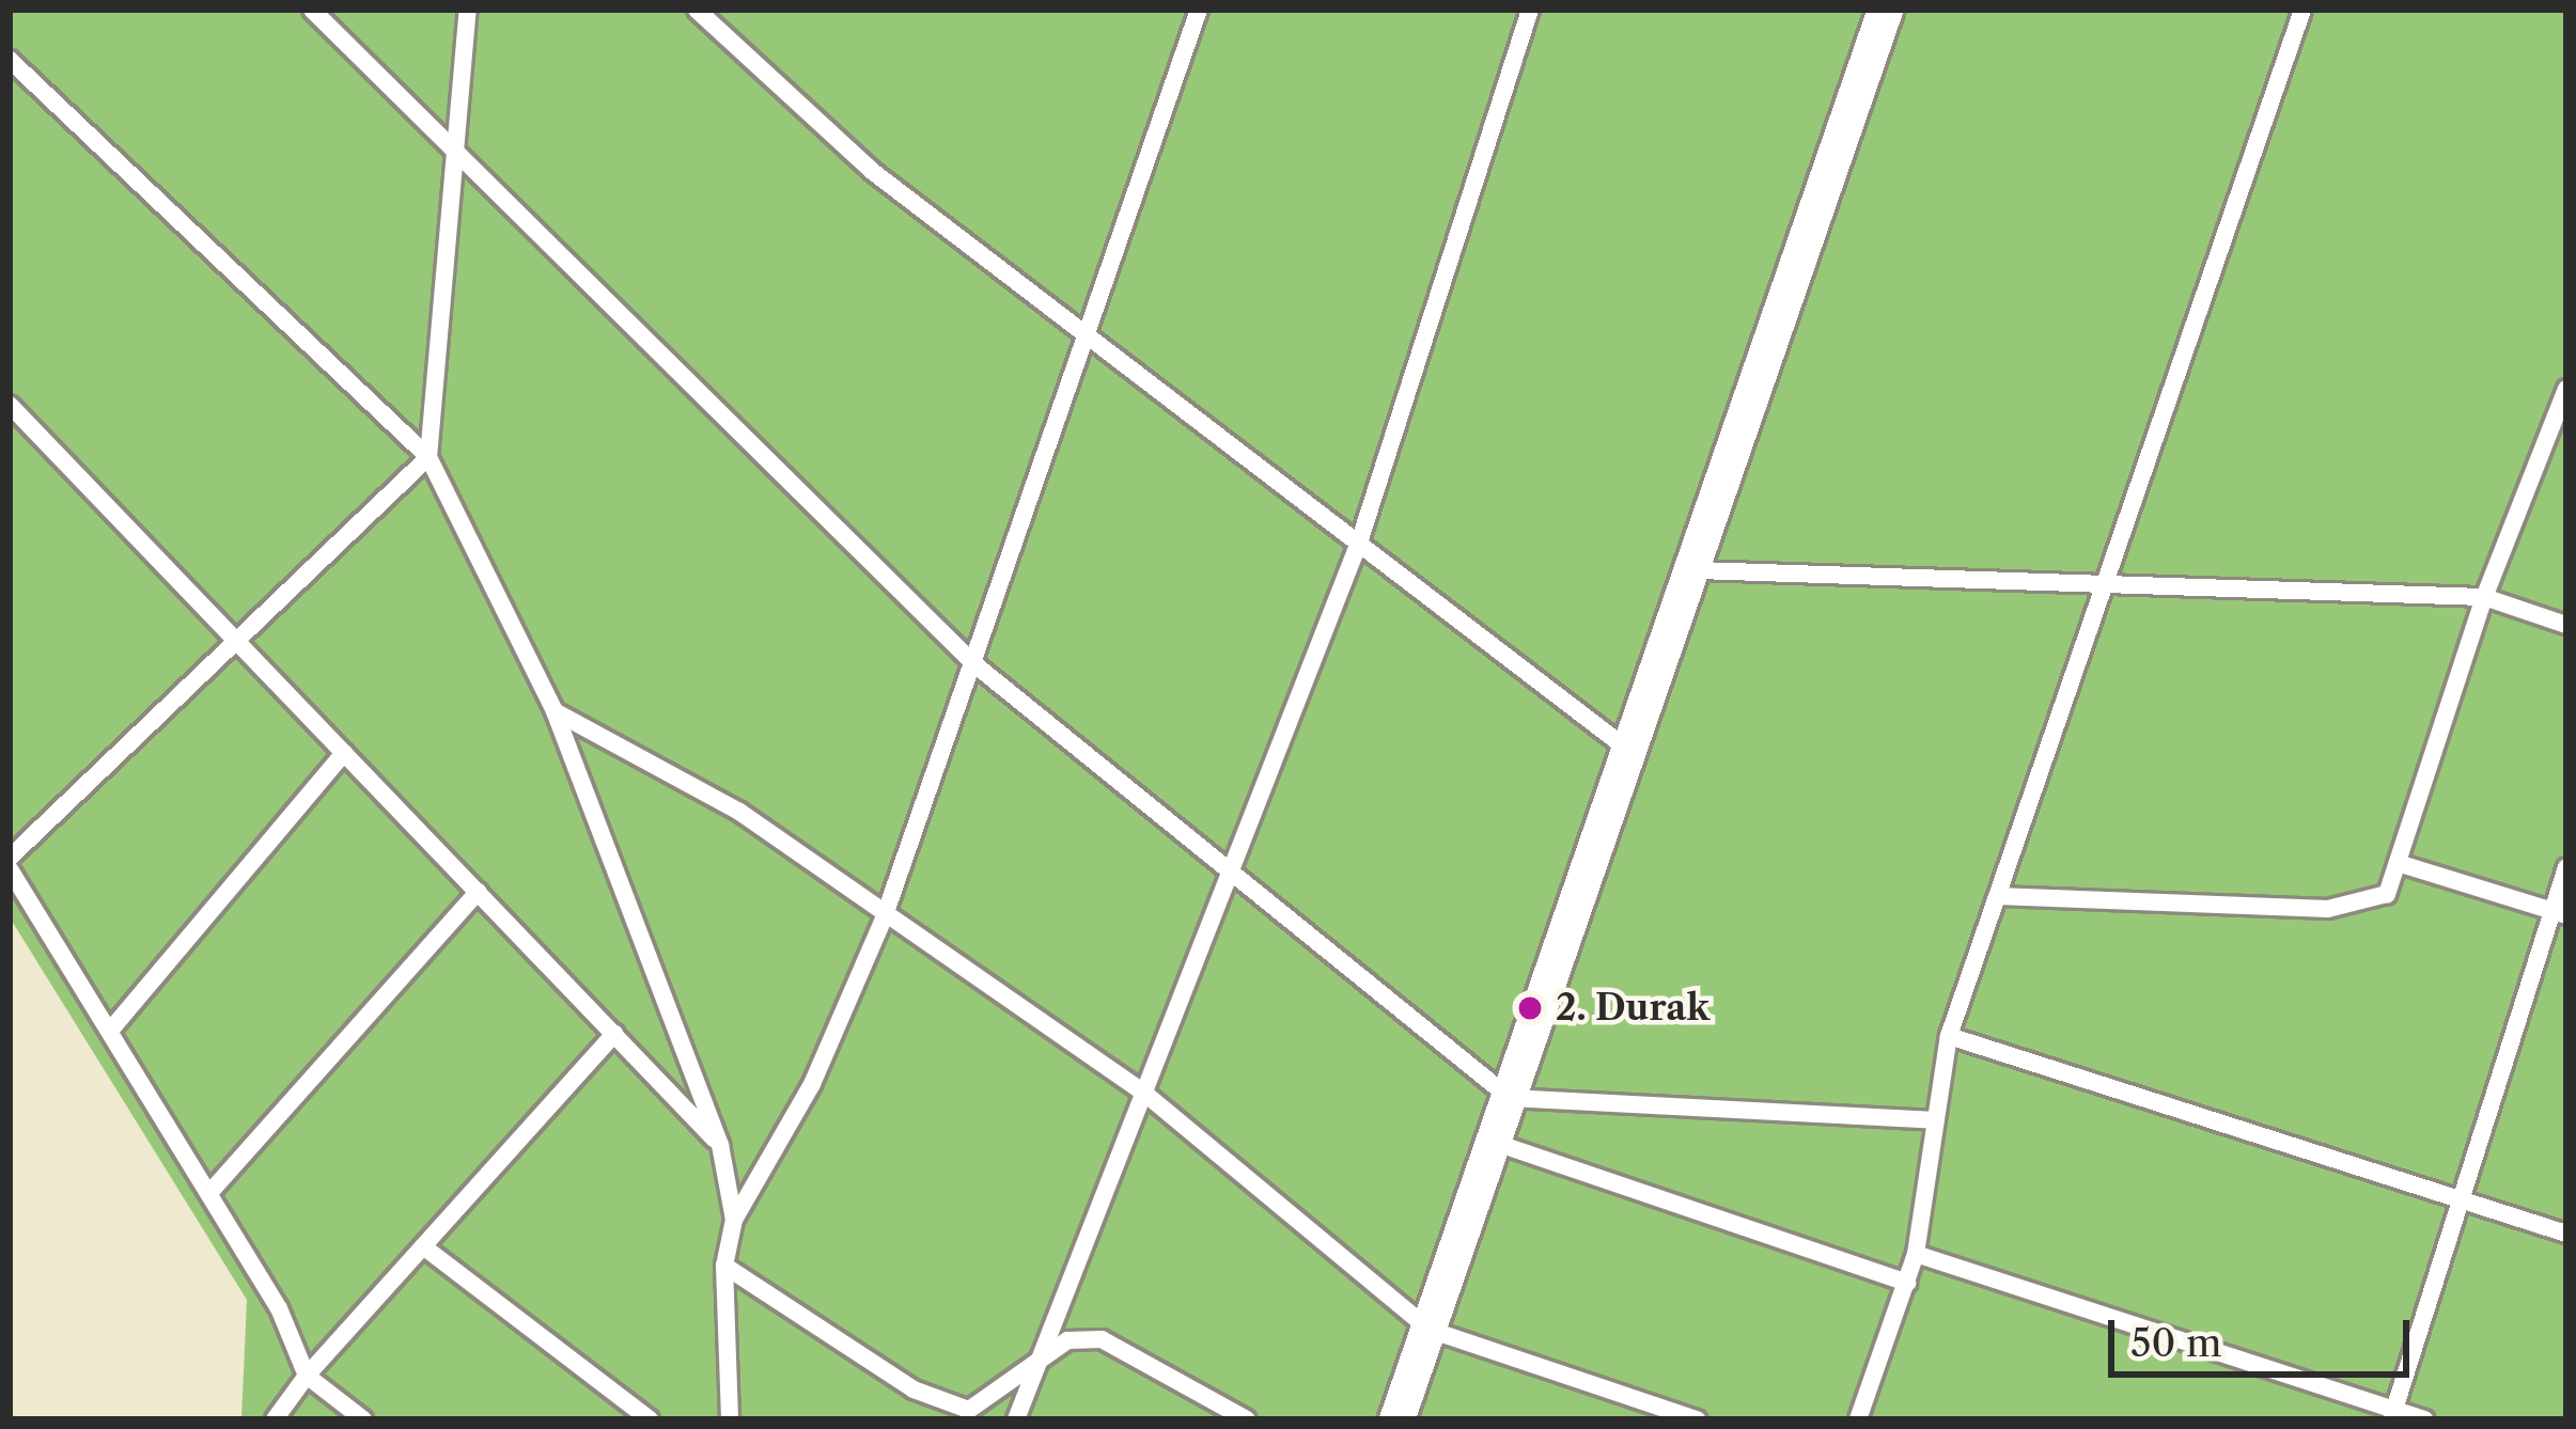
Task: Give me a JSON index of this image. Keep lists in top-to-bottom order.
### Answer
{
  "places": ["2. Durak"],
  "scale_bar": "50 m"
}
